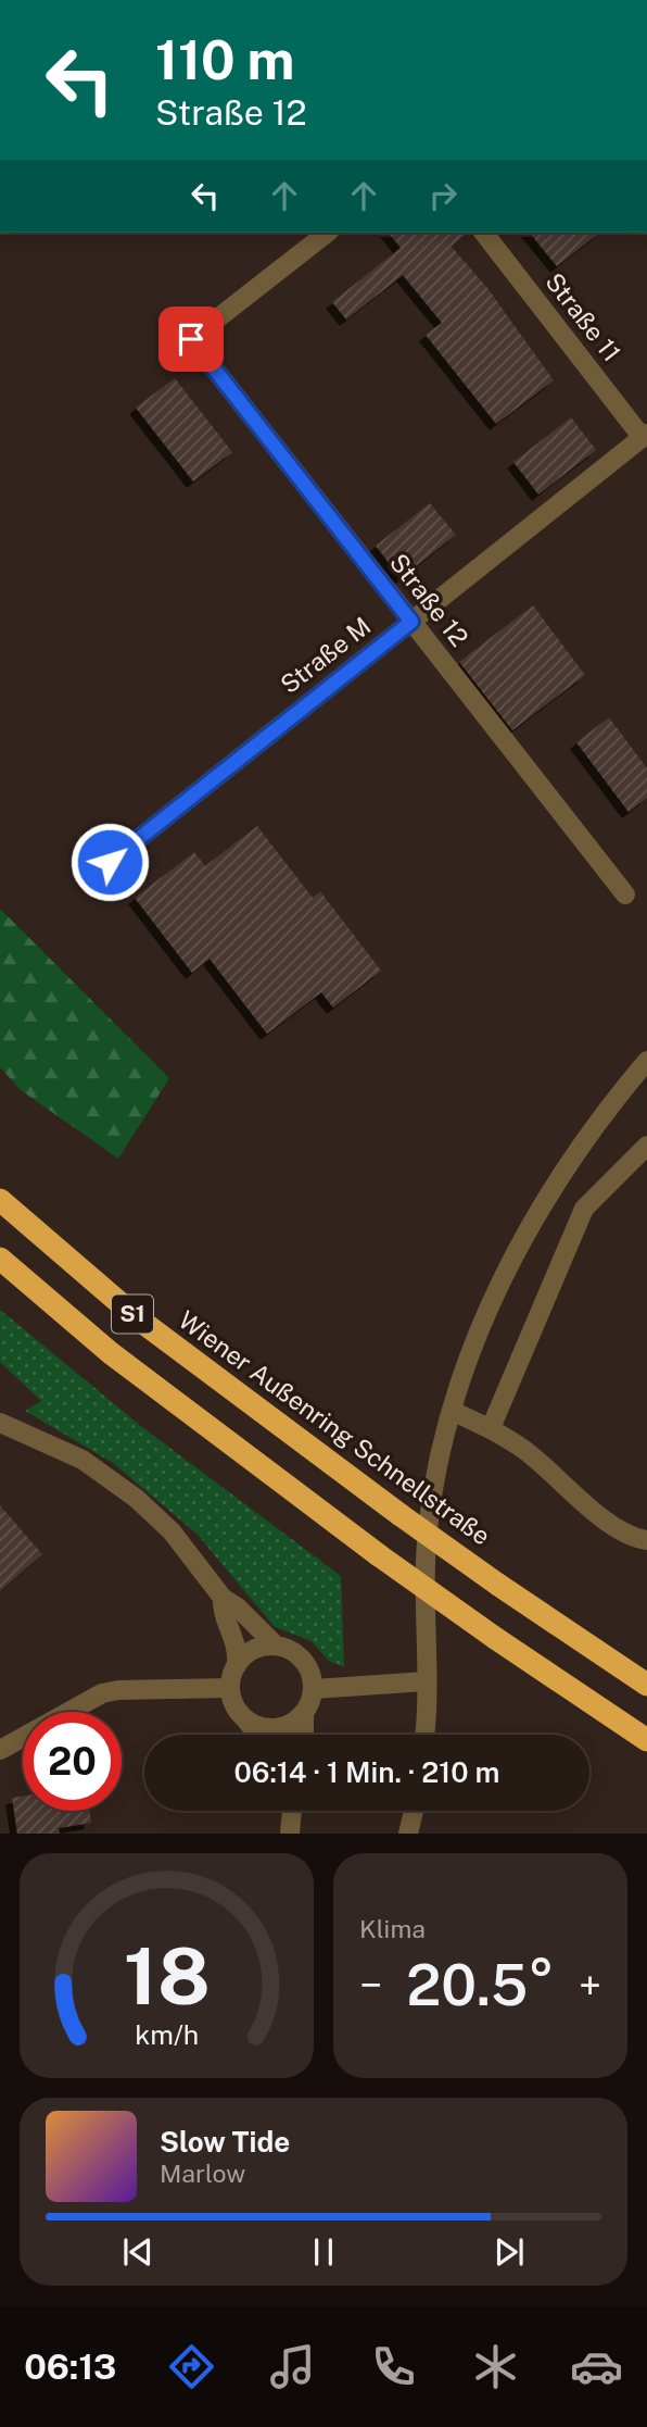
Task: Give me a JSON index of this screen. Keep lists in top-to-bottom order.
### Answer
{
  "streets": {
    "highway": ["S1", "Wiener Außenring Schnellstraße"],
    "street": ["Straße 11", "Straße 12", "Straße M"]
  },
  "crossings": [
    ["Straße 11", "Straße M"],
    ["Straße 12", "Straße M"]
  ],
  "page": {
    "turn": ["110 m", "Straße 12"],
    "limit": "20",
    "trip": "06:14 · 1 Min. · 210 m",
    "tile": "Klima",
    "heat": ["−", "20.5°", "+"],
    "song": ["Slow Tide", "Marlow"],
    "tabs": "06:13",
    "gauge": ["18", "km/h"]
  }
}
